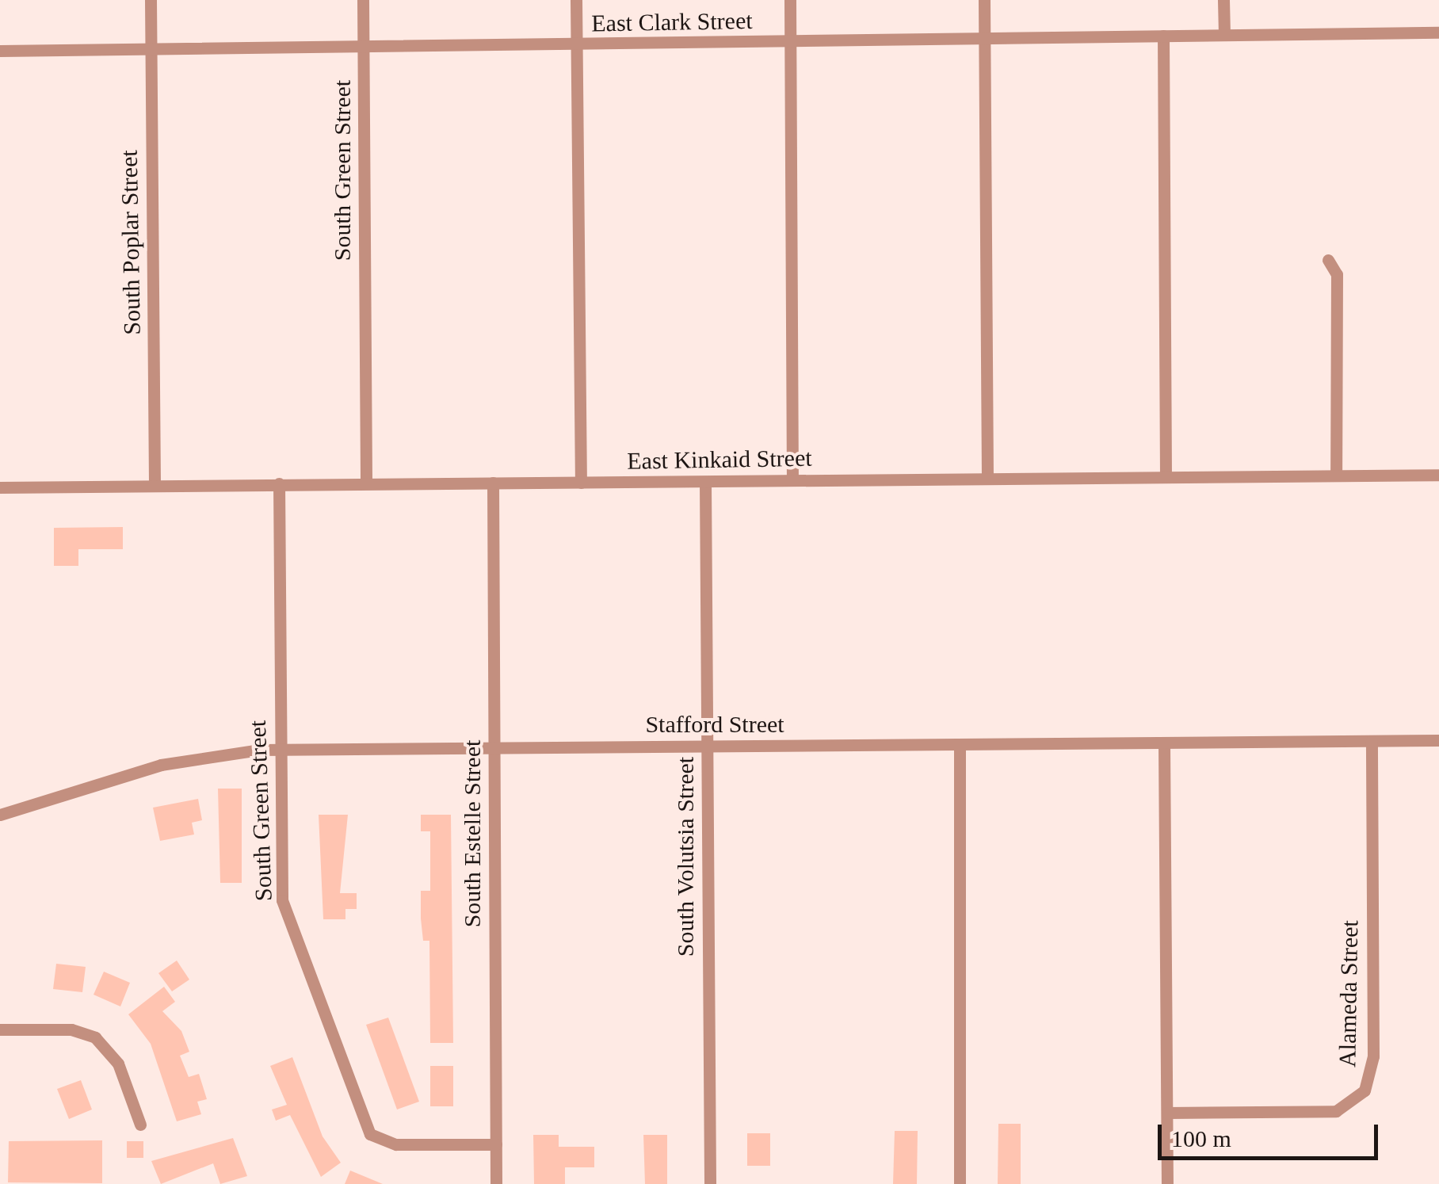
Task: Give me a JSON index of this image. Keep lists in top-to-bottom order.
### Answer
{
  "streets": {
    "street": [
      "East Clark Street",
      "South Green Street",
      "South Poplar Street",
      "East Kinkaid Street",
      "Stafford Street",
      "South Estelle Street",
      "South Volutsia Street",
      "Alameda Street"
    ]
  },
  "crossings": [
    ["East Clark Street", "South Green Street"],
    ["East Clark Street", "South Poplar Street"],
    ["South Green Street", "East Kinkaid Street"],
    ["South Green Street", "Stafford Street"],
    ["South Green Street", "South Estelle Street"],
    ["South Poplar Street", "East Kinkaid Street"],
    ["East Kinkaid Street", "South Estelle Street"],
    ["East Kinkaid Street", "South Volutsia Street"],
    ["Stafford Street", "South Estelle Street"],
    ["Stafford Street", "South Volutsia Street"],
    ["Stafford Street", "Alameda Street"]
  ],
  "scale_bar": "100 m"
}
